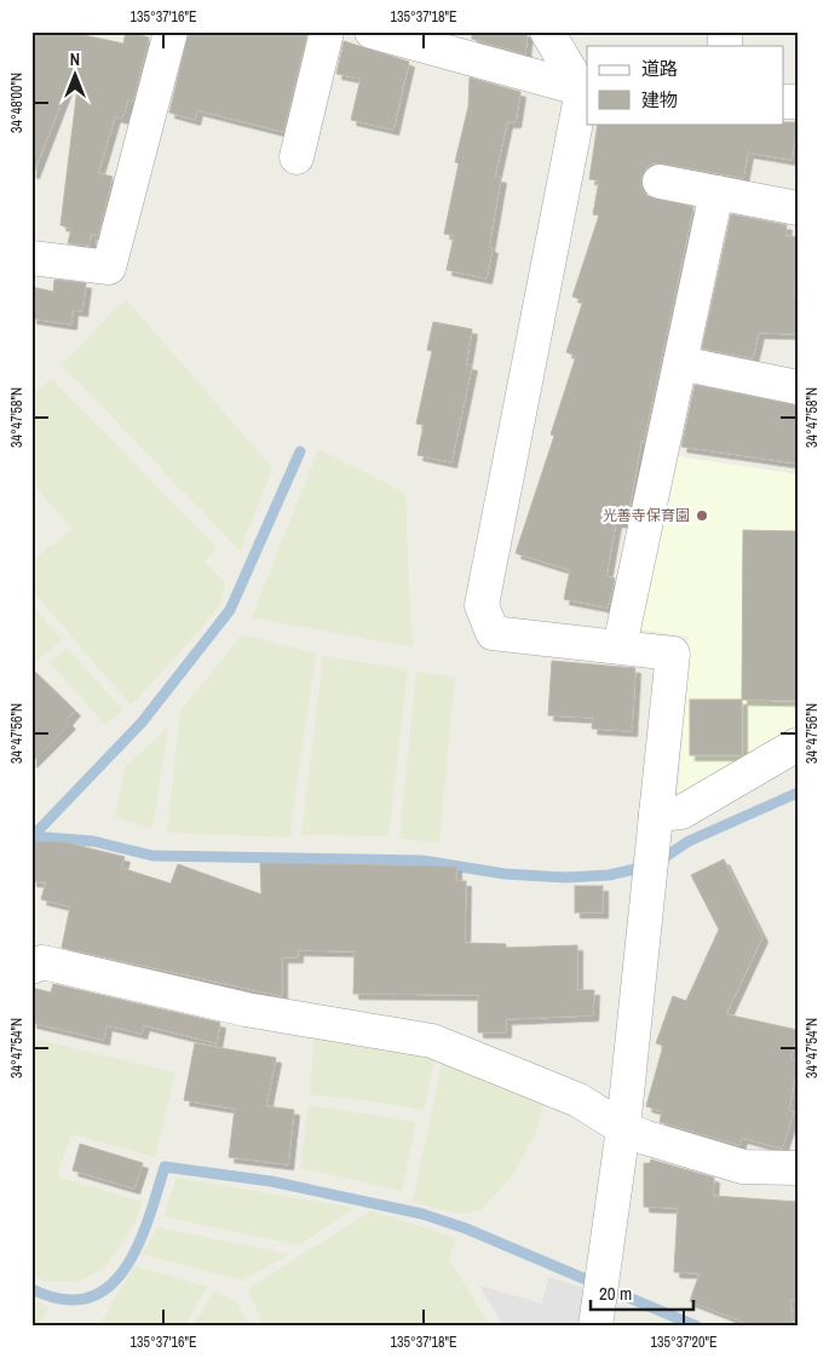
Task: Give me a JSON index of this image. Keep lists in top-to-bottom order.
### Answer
{
  "places": ["光善寺保育園"],
  "legend": ["道路", "建物"],
  "scale_bar": "20 m",
  "north": "top",
  "coordinates": [
    "135°37'16\"E",
    "135°37'18\"E",
    "34°48'00\"N",
    "34°47'58\"N",
    "34°47'56\"N",
    "34°47'54\"N",
    "135°37'20\"E"
  ]
}
